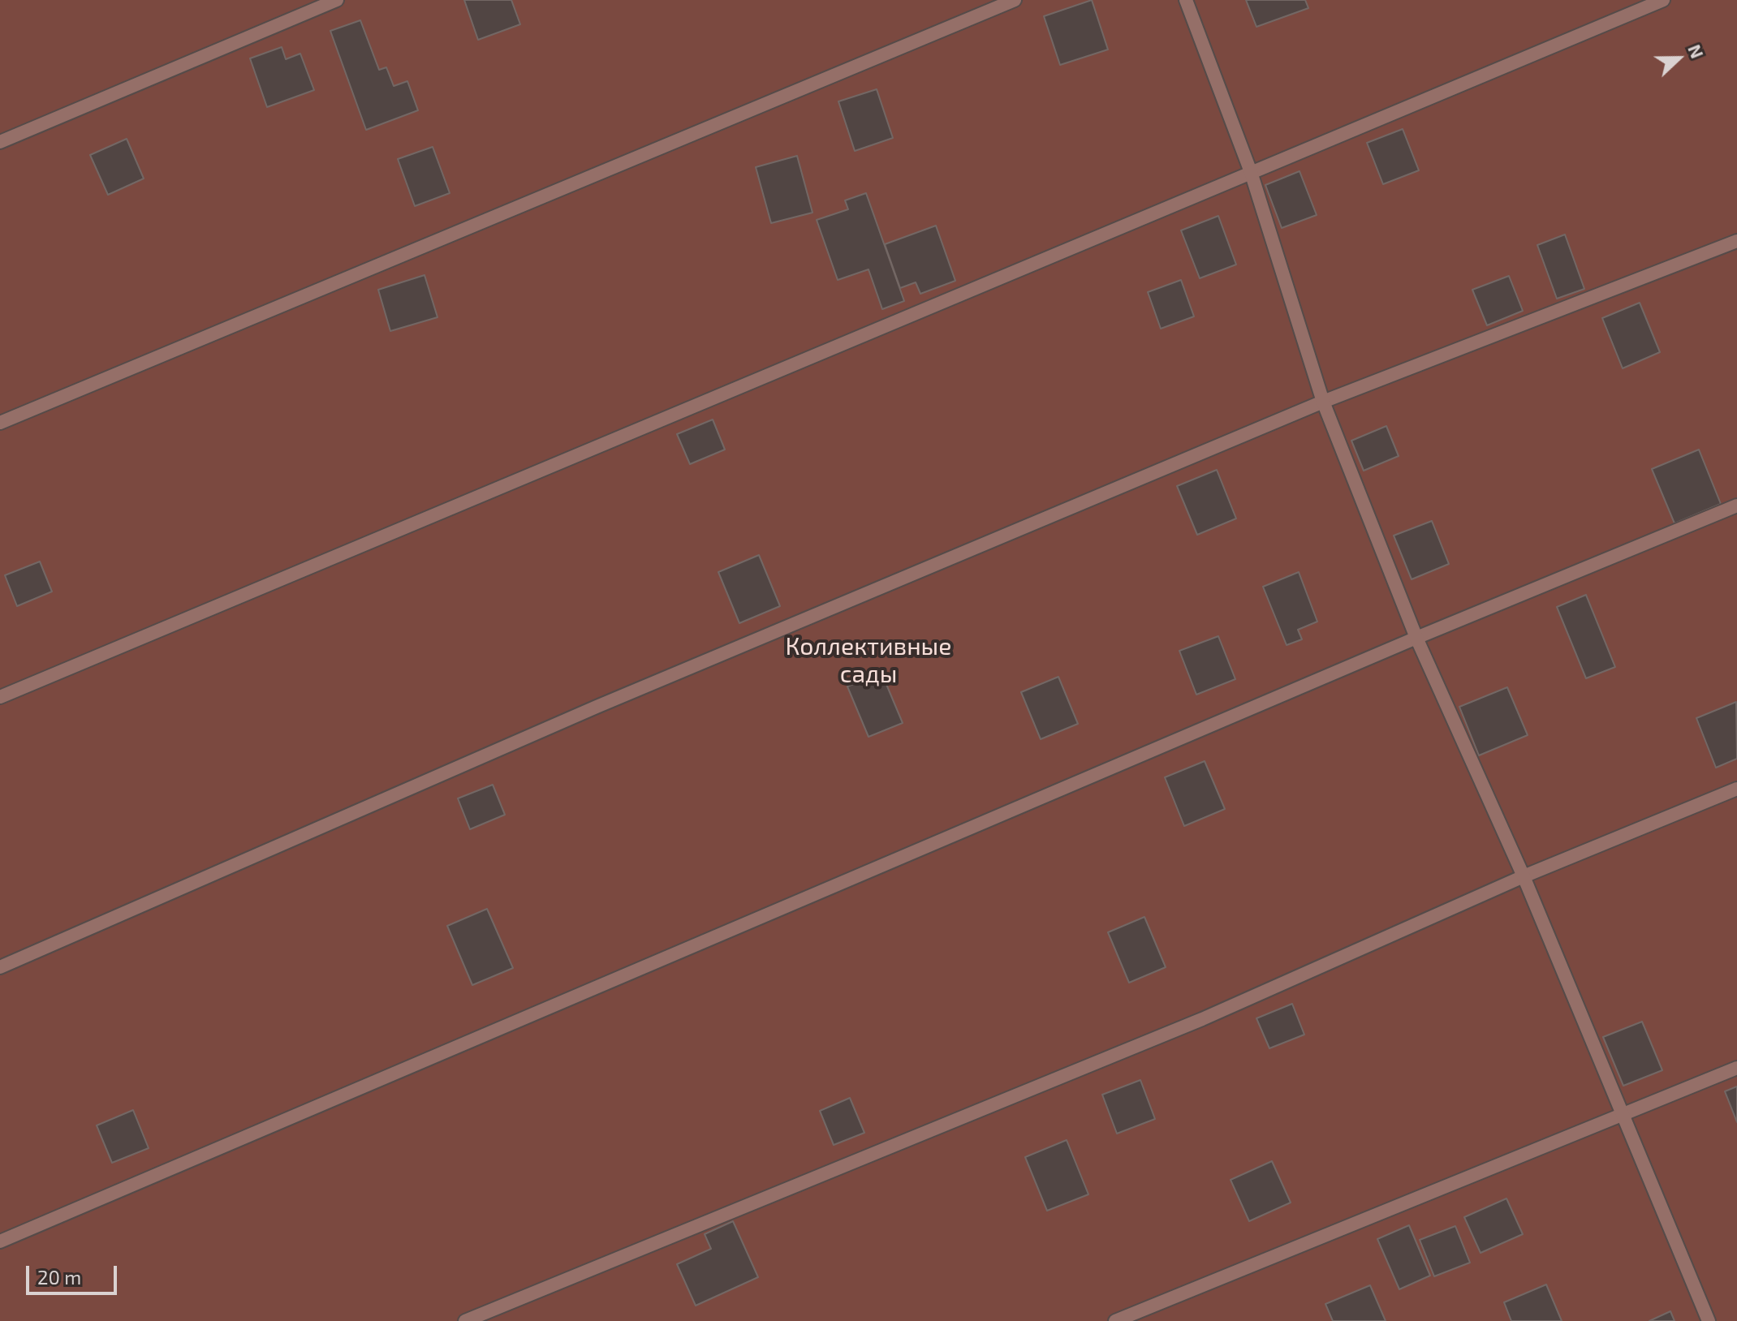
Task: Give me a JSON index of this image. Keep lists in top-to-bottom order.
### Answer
{
  "parks": ["Коллективные сады"],
  "scale_bar": "20 m",
  "north": "right"
}
